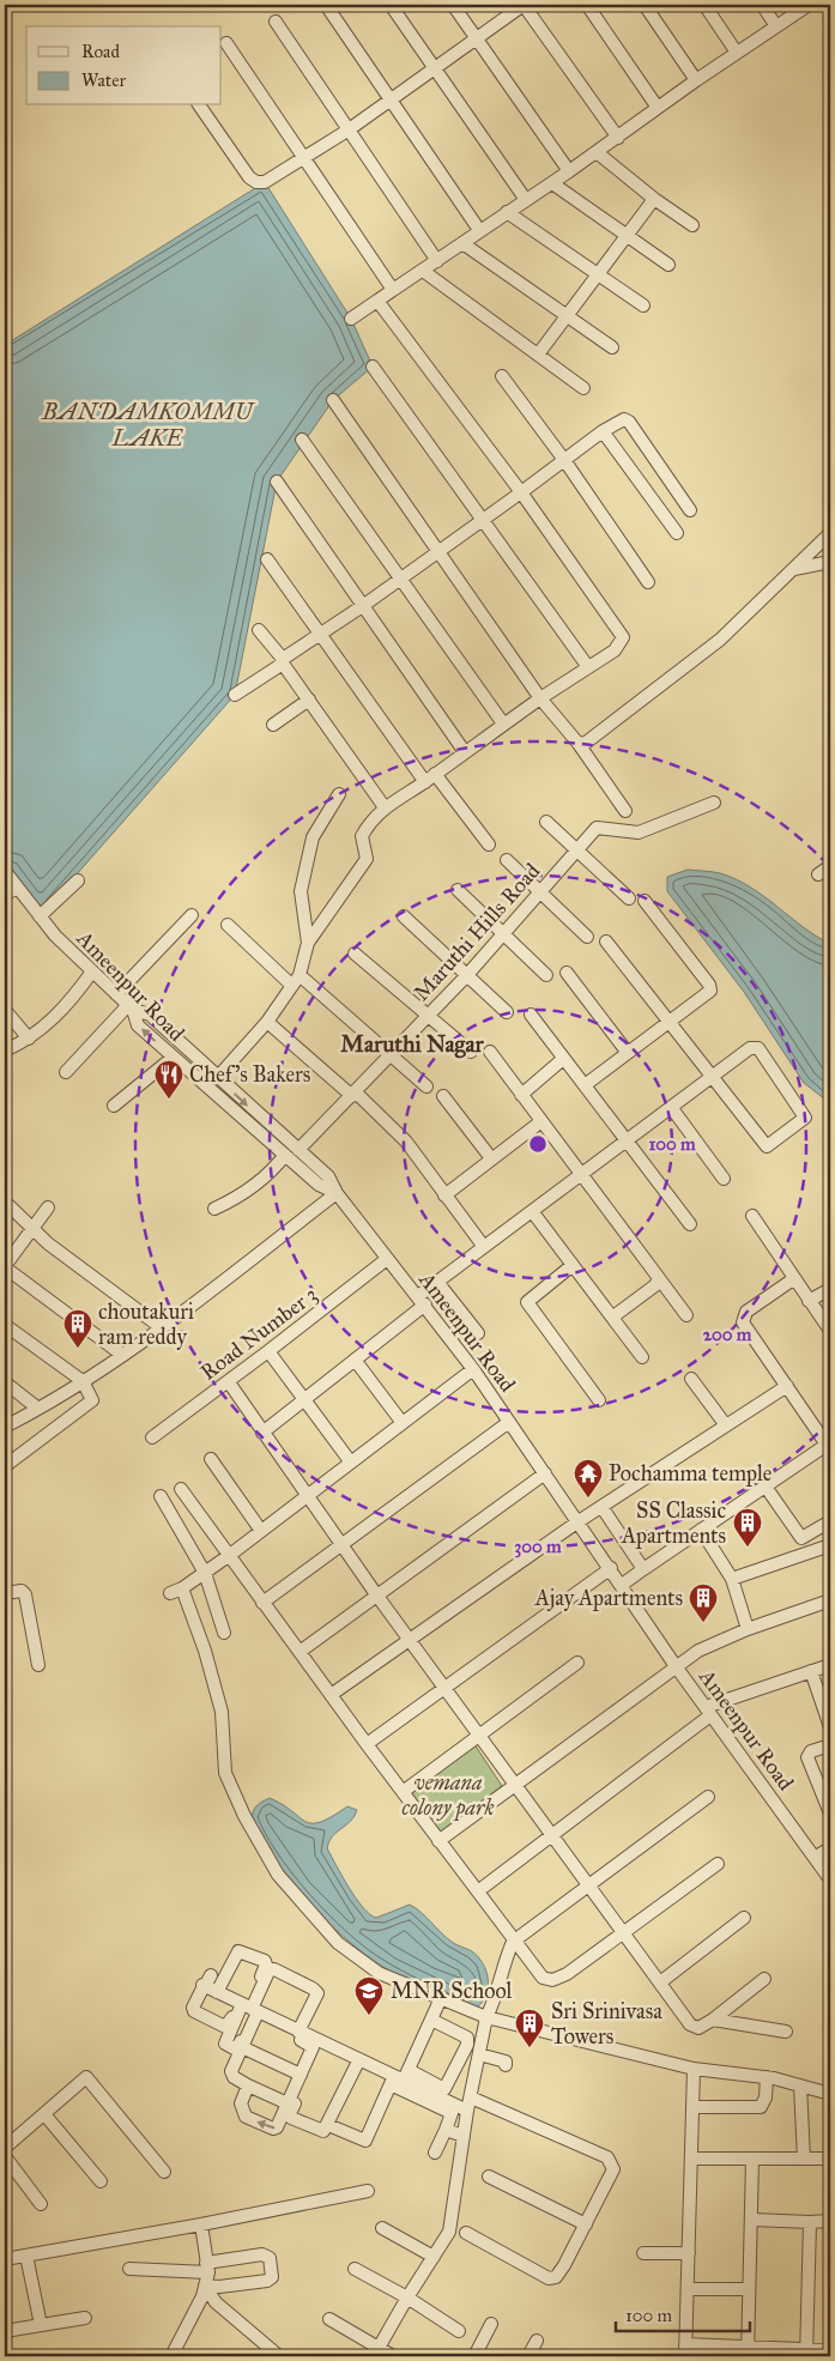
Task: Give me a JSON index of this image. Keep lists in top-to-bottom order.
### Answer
{
  "streets": {
    "street": ["Maruthi Hills Road", "Ameenpur Road", "Road Number 3"]
  },
  "crossings": [
    ["Ameenpur Road", "Road Number 3"]
  ],
  "districts": ["Maruthi Nagar"],
  "water": ["BANDAMKOMMU LAKE"],
  "parks": ["vemana colony park"],
  "places": {
    "restaurant": ["Chef's Bakers"],
    "building": [
      "choutakuri ram reddy",
      "SS Classic Apartments",
      "Ajay Apartments",
      "Sri Srinivasa Towers"
    ],
    "temple": ["Pochamma temple"],
    "school or university": ["MNR School"]
  },
  "legend": ["Road", "Water"],
  "scale_bar": "100 m",
  "rings": ["100 m", "200 m", "300 m"]
}
